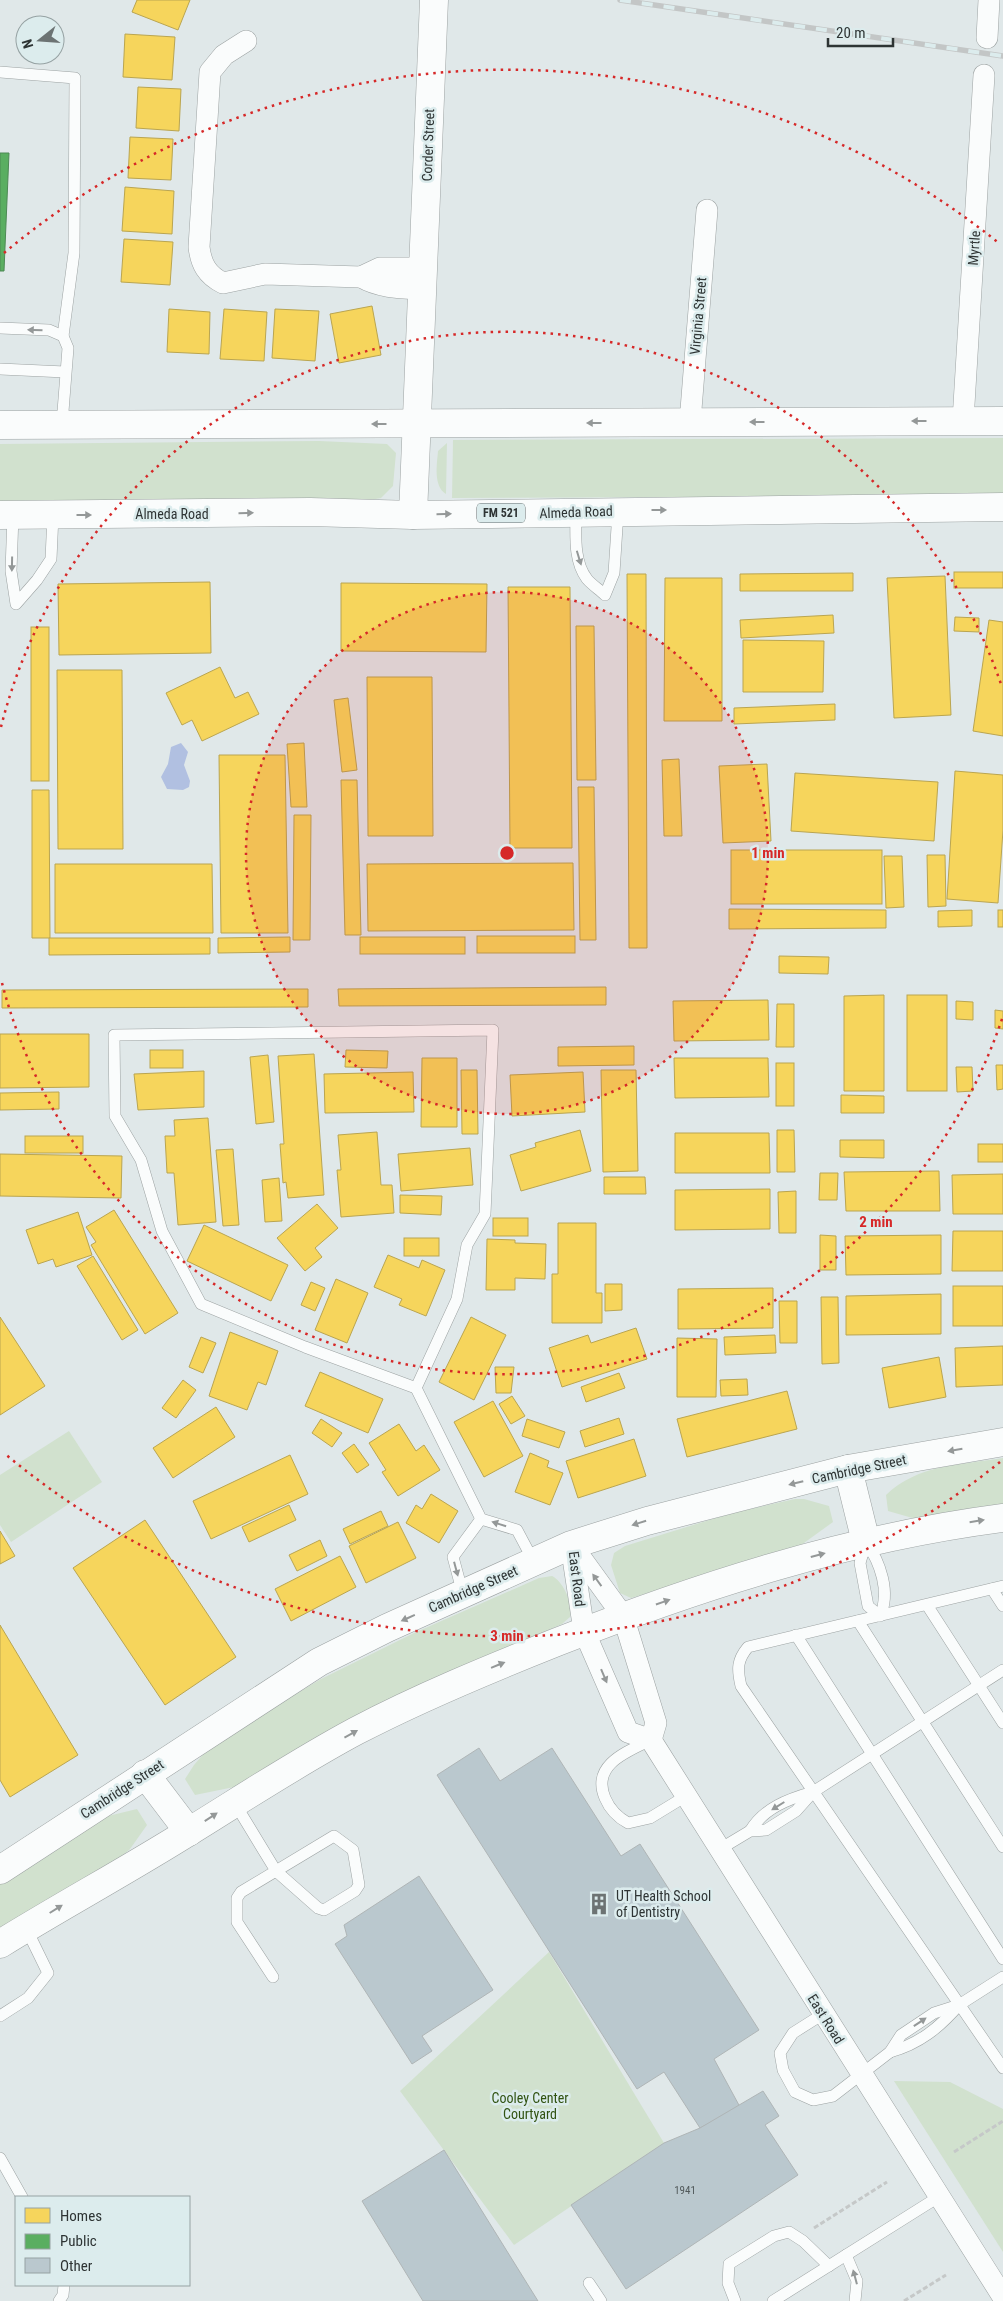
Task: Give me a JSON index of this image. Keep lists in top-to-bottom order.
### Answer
{
  "streets": {
    "street": [
      "Corder Street",
      "Myrtle",
      "Virginia Street",
      "Almeda Road",
      "FM 521",
      "Cambridge Street",
      "East Road"
    ]
  },
  "crossings": [
    ["Corder Street", "Almeda Road"],
    ["Cambridge Street", "East Road"]
  ],
  "parks": ["Cooley Center Courtyard"],
  "places": {
    "building": ["UT Health School of Dentistry"]
  },
  "house_numbers": ["1941"],
  "legend": ["Homes", "Public", "Other"],
  "scale_bar": "20 m",
  "north": "left",
  "rings": ["1 min", "2 min", "3 min"]
}
